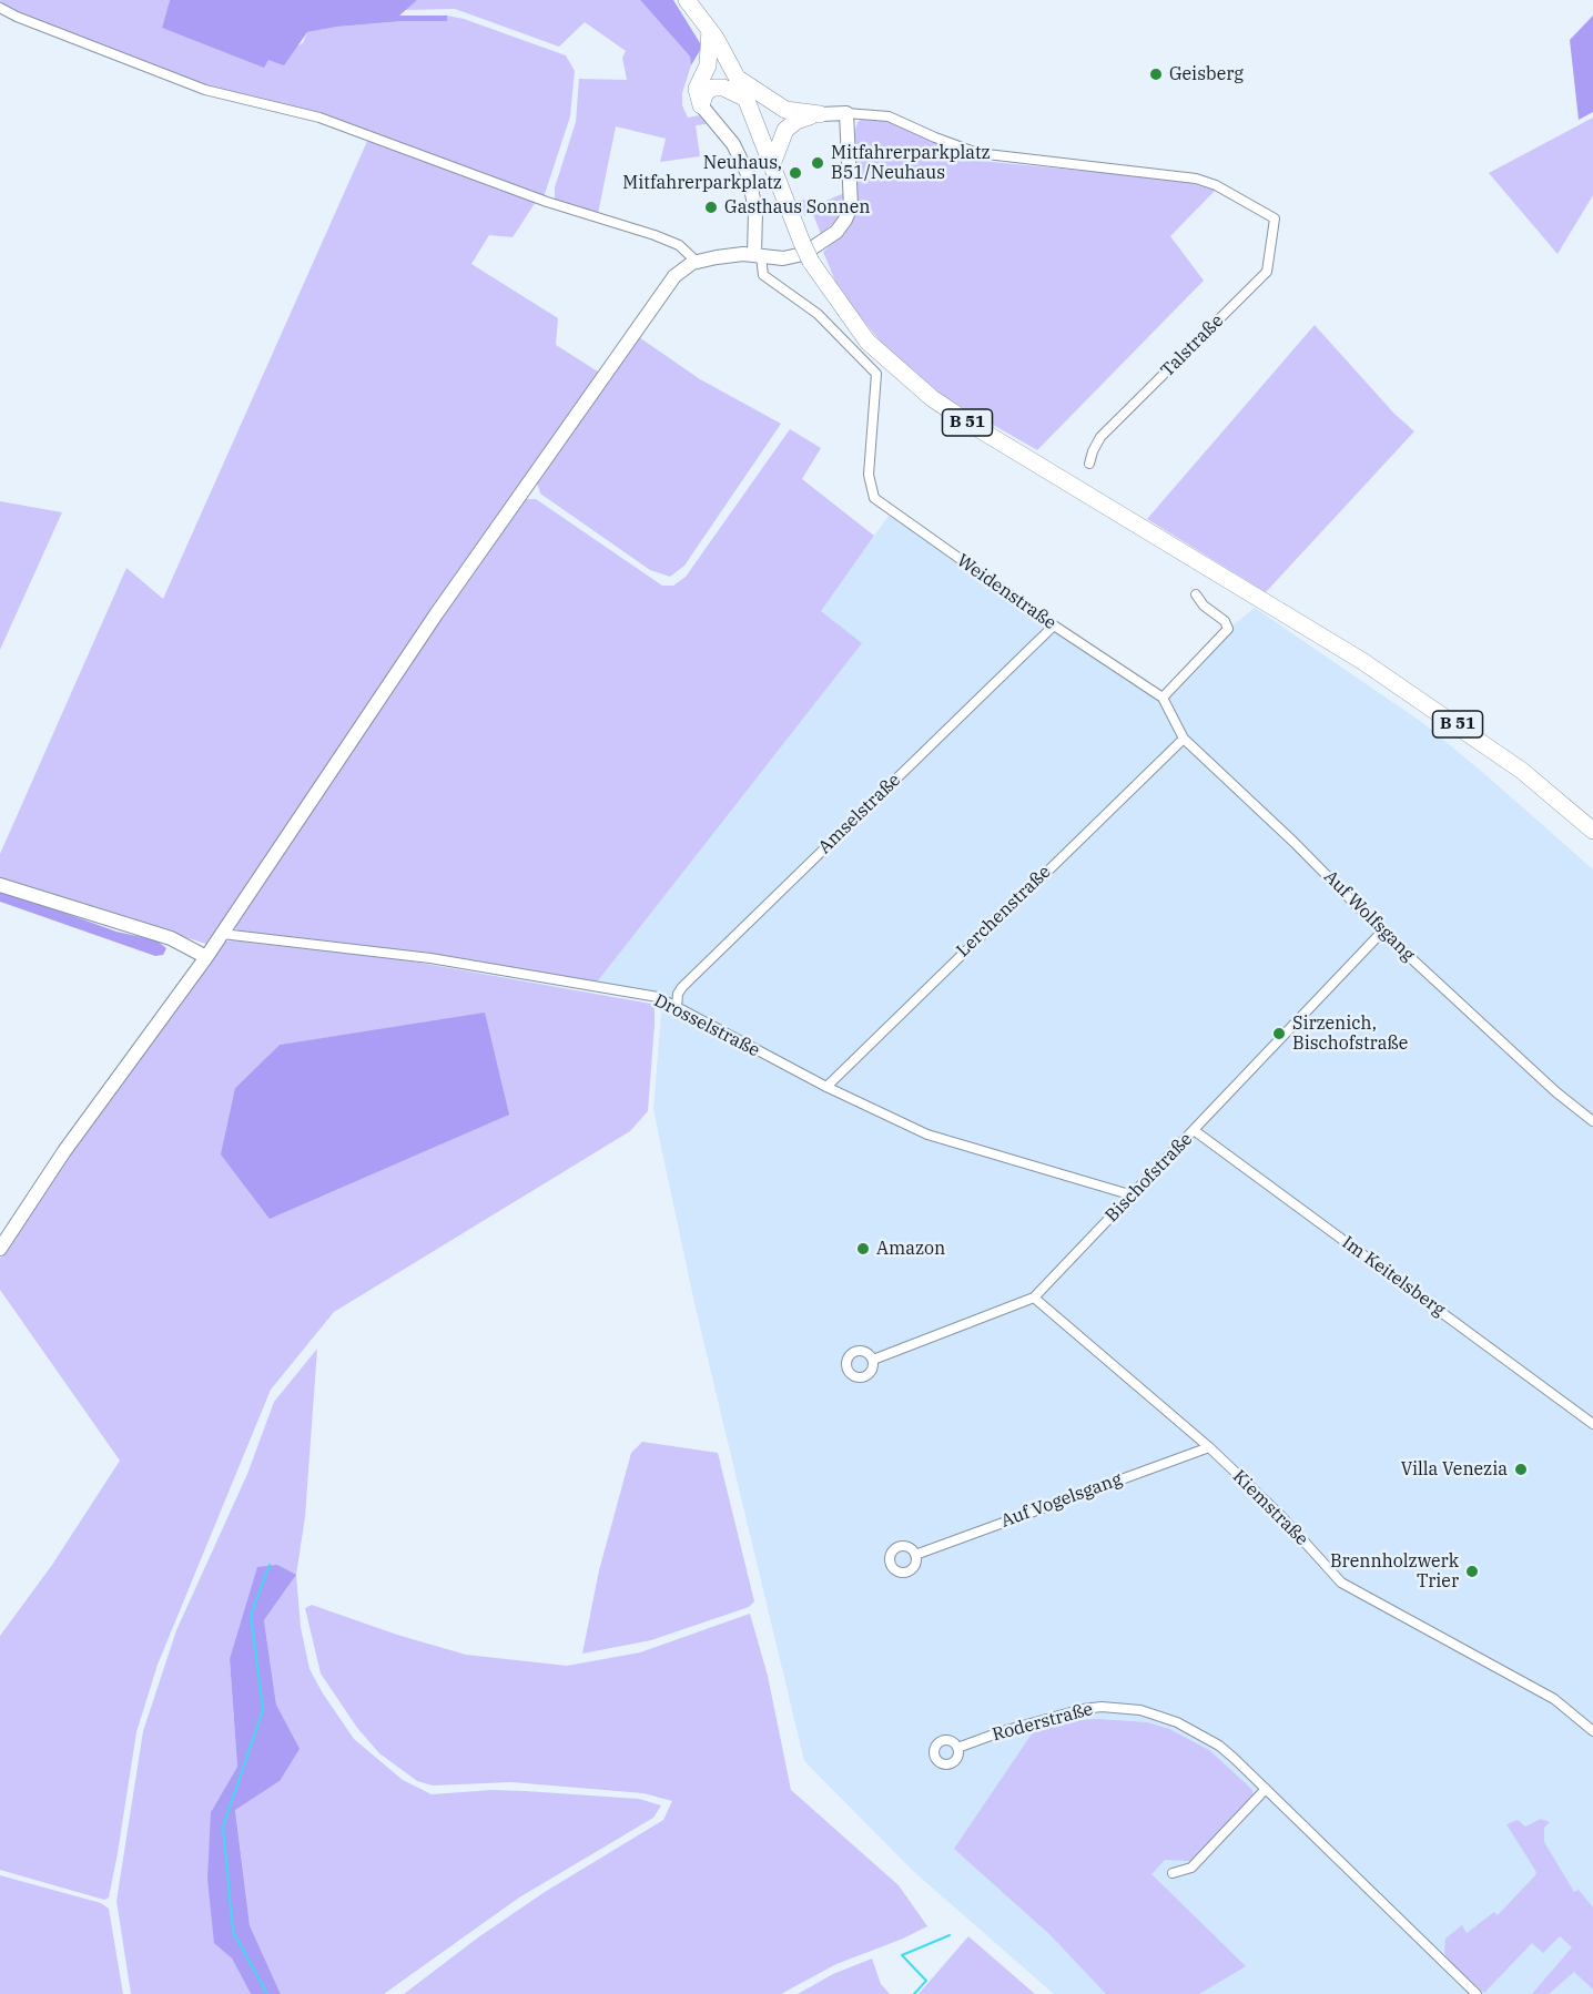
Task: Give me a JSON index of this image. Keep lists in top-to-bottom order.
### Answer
{
  "streets": {
    "highway": ["B 51"],
    "street": [
      "Talstraße",
      "Weidenstraße",
      "Amselstraße",
      "Lerchenstraße",
      "Auf Wolfsgang",
      "Drosselstraße",
      "Bischofstraße",
      "Im Keitelsberg",
      "Auf Vogelsgang",
      "Kiemstraße",
      "Roderstraße"
    ]
  },
  "crossings": [
    ["Weidenstraße", "Amselstraße"],
    ["Weidenstraße", "Auf Wolfsgang"],
    ["Amselstraße", "Drosselstraße"],
    ["Lerchenstraße", "Auf Wolfsgang"],
    ["Lerchenstraße", "Drosselstraße"],
    ["Auf Wolfsgang", "Bischofstraße"],
    ["Drosselstraße", "Bischofstraße"],
    ["Bischofstraße", "Im Keitelsberg"],
    ["Bischofstraße", "Kiemstraße"],
    ["Auf Vogelsgang", "Kiemstraße"]
  ],
  "places": [
    "Geisberg",
    "Mitfahrerparkplatz B51/Neuhaus",
    "Neuhaus, Mitfahrerparkplatz",
    "Gasthaus Sonnen",
    "Sirzenich, Bischofstraße",
    "Amazon",
    "Villa Venezia",
    "Brennholzwerk Trier"
  ]
}
